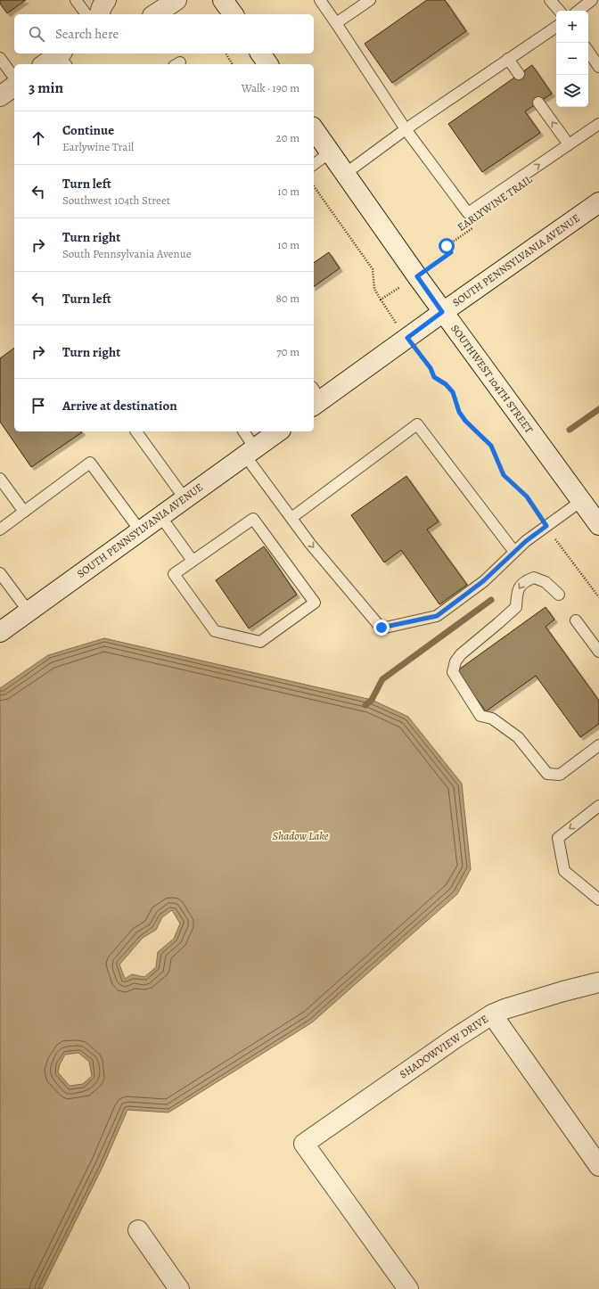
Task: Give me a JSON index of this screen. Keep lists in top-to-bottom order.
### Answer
{
  "streets": {
    "main road": ["SOUTH PENNSYLVANIA AVENUE", "SOUTHWEST 104TH STREET", "SHADOWVIEW DRIVE"],
    "path": ["EARLYWINE TRAIL"]
  },
  "crossings": [
    ["EARLYWINE TRAIL", "SOUTHWEST 104TH STREET"],
    ["SOUTH PENNSYLVANIA AVENUE", "SOUTHWEST 104TH STREET"]
  ],
  "water": ["Shadow Lake"],
  "page": {
    "map_buttons": ["+", "−"],
    "search": "Search here",
    "heading": ["3 min", "Walk · 190 m"],
    "list": [
      ["Continue", "Earlywine Trail", "20 m"],
      ["Turn left", "Southwest 104th Street", "10 m"],
      ["Turn right", "South Pennsylvania Avenue", "10 m"],
      ["Turn left", "80 m"],
      ["Turn right", "70 m"],
      "Arrive at destination"
    ]
  }
}
